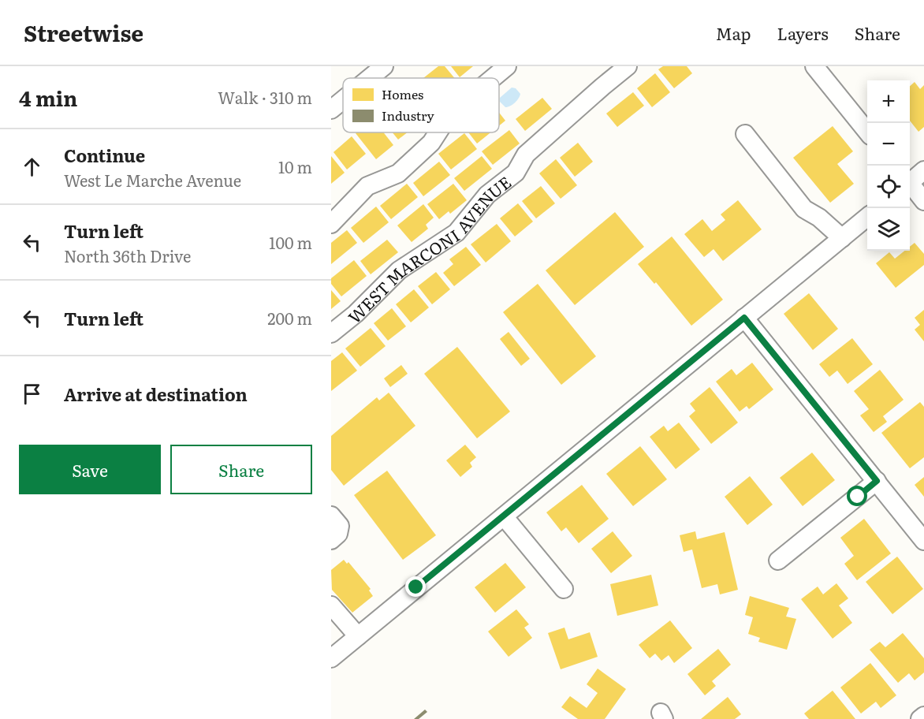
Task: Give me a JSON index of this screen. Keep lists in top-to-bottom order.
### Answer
{
  "streets": {
    "street": ["WEST MARCONI AVENUE"]
  },
  "legend": ["Homes", "Industry"],
  "page": {
    "header": "Streetwise",
    "nav": ["Map", "Layers", "Share"],
    "heading": ["4 min", "Walk · 310 m"],
    "map_buttons": ["+", "−"],
    "list": [
      ["Continue", "West Le Marche Avenue", "10 m"],
      ["Turn left", "North 36th Drive", "100 m"],
      ["Turn left", "200 m"],
      "Arrive at destination"
    ],
    "buttons": ["Save", "Share"]
  }
}
